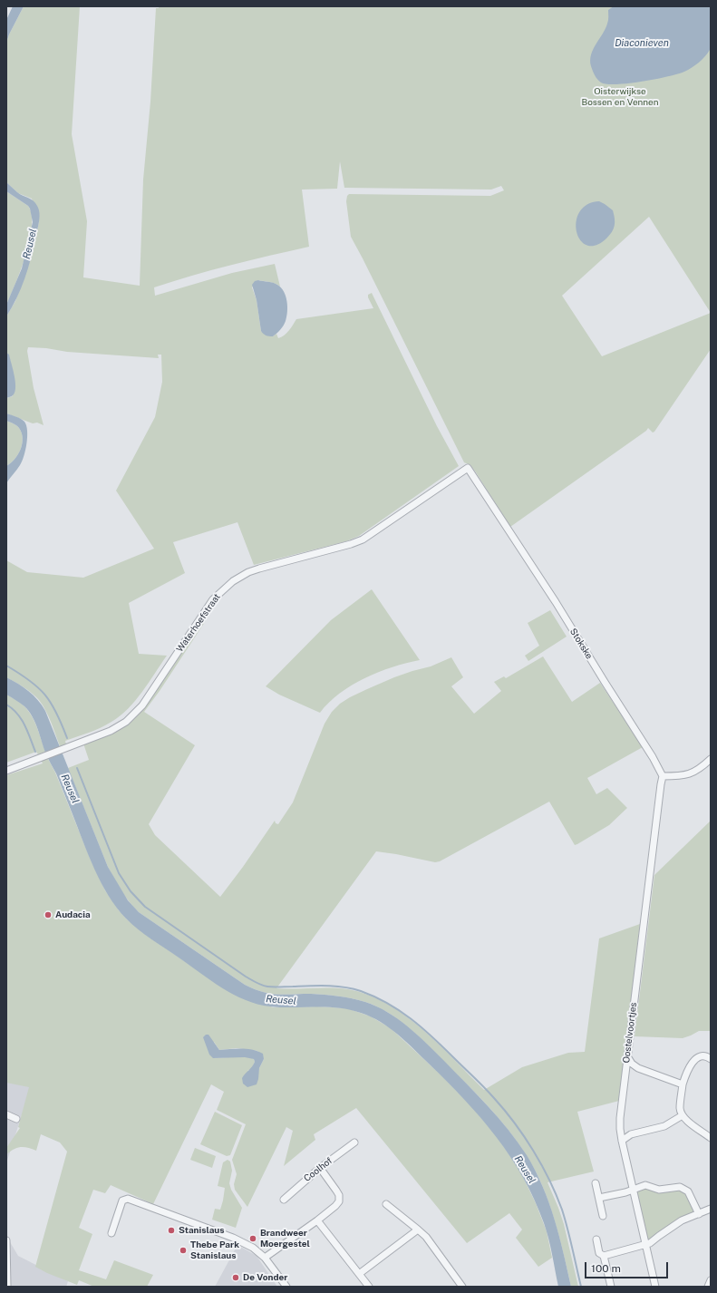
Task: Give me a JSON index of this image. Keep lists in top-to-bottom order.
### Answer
{
  "streets": {
    "street": [
      "Waterhoefstraat",
      "Stokske",
      "Oostelvoortjes",
      "Coolhof"
    ]
  },
  "crossings": [
    ["Waterhoefstraat", "Stokske"],
    ["Stokske", "Oostelvoortjes"]
  ],
  "water": ["Diaconieven", "Reusel"],
  "parks": ["Oisterwijkse Bossen en Vennen"],
  "places": [
    "Audacia",
    "Stanislaus",
    "Brandweer Moergestel",
    "Thebe Park Stanislaus",
    "De Vonder"
  ],
  "scale_bar": "100 m"
}
